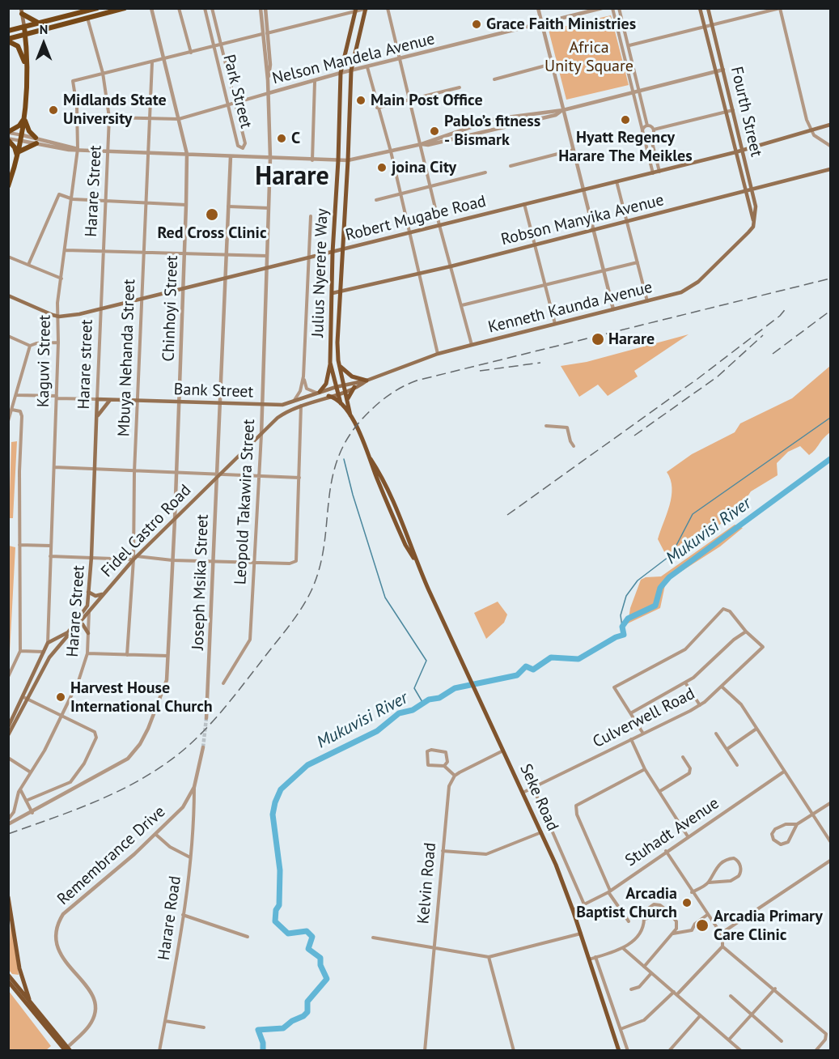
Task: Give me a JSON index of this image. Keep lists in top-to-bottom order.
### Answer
{
  "streets": {
    "main road": [
      "Fourth Street",
      "Harare Street",
      "Robert Mugabe Road",
      "Robson Manyika Avenue",
      "Julius Nyerere Way",
      "Kenneth Kaunda Avenue",
      "Harare street",
      "Bank Street",
      "Fidel Castro Road",
      "Seke Road"
    ],
    "street": [
      "Nelson Mandela Avenue",
      "Park Street",
      "Chinhoyi Street",
      "Mbuya Nehanda Street",
      "Kaguvi Street",
      "Leopold Takawira Street",
      "Joseph Msika Street",
      "Culverwell Road",
      "Stuhadt Avenue",
      "Remembrance Drive",
      "Kelvin Road",
      "Harare Road"
    ]
  },
  "crossings": [
    ["Nelson Mandela Avenue", "Park Street"],
    ["Nelson Mandela Avenue", "Harare Street"],
    ["Nelson Mandela Avenue", "Julius Nyerere Way"],
    ["Nelson Mandela Avenue", "Chinhoyi Street"],
    ["Nelson Mandela Avenue", "Mbuya Nehanda Street"],
    ["Nelson Mandela Avenue", "Leopold Takawira Street"],
    ["Fourth Street", "Robert Mugabe Road"],
    ["Fourth Street", "Robson Manyika Avenue"],
    ["Fourth Street", "Kenneth Kaunda Avenue"],
    ["Harare Street", "Robert Mugabe Road"],
    ["Harare Street", "Kaguvi Street"],
    ["Harare Street", "Harare street"],
    ["Harare Street", "Fidel Castro Road"],
    ["Robert Mugabe Road", "Julius Nyerere Way"],
    ["Robert Mugabe Road", "Chinhoyi Street"],
    ["Robert Mugabe Road", "Mbuya Nehanda Street"],
    ["Robert Mugabe Road", "Kaguvi Street"],
    ["Robert Mugabe Road", "Harare street"],
    ["Robert Mugabe Road", "Leopold Takawira Street"],
    ["Robert Mugabe Road", "Joseph Msika Street"],
    ["Robson Manyika Avenue", "Julius Nyerere Way"],
    ["Julius Nyerere Way", "Bank Street"],
    ["Julius Nyerere Way", "Fidel Castro Road"],
    ["Julius Nyerere Way", "Seke Road"],
    ["Kenneth Kaunda Avenue", "Bank Street"],
    ["Kenneth Kaunda Avenue", "Fidel Castro Road"],
    ["Chinhoyi Street", "Bank Street"],
    ["Chinhoyi Street", "Fidel Castro Road"],
    ["Mbuya Nehanda Street", "Bank Street"],
    ["Mbuya Nehanda Street", "Fidel Castro Road"],
    ["Kaguvi Street", "Bank Street"],
    ["Kaguvi Street", "Fidel Castro Road"],
    ["Harare street", "Bank Street"],
    ["Bank Street", "Leopold Takawira Street"],
    ["Bank Street", "Fidel Castro Road"],
    ["Bank Street", "Joseph Msika Street"],
    ["Leopold Takawira Street", "Fidel Castro Road"],
    ["Fidel Castro Road", "Joseph Msika Street"],
    ["Culverwell Road", "Seke Road"],
    ["Seke Road", "Stuhadt Avenue"],
    ["Remembrance Drive", "Harare Road"]
  ],
  "districts": ["Harare"],
  "water": ["Mukuvisi River"],
  "parks": ["Africa Unity Square"],
  "places": [
    "Grace Faith Ministries",
    "Main Post Office",
    "Midlands State University",
    "Hyatt Regency Harare The Meikles",
    "Pablo’s fitness - Bismark",
    "C",
    "joina City",
    "Red Cross Clinic",
    "Harare",
    "Harvest House International Church",
    "Arcadia Baptist Church",
    "Arcadia Primary Care Clinic"
  ],
  "north": "top"
}
